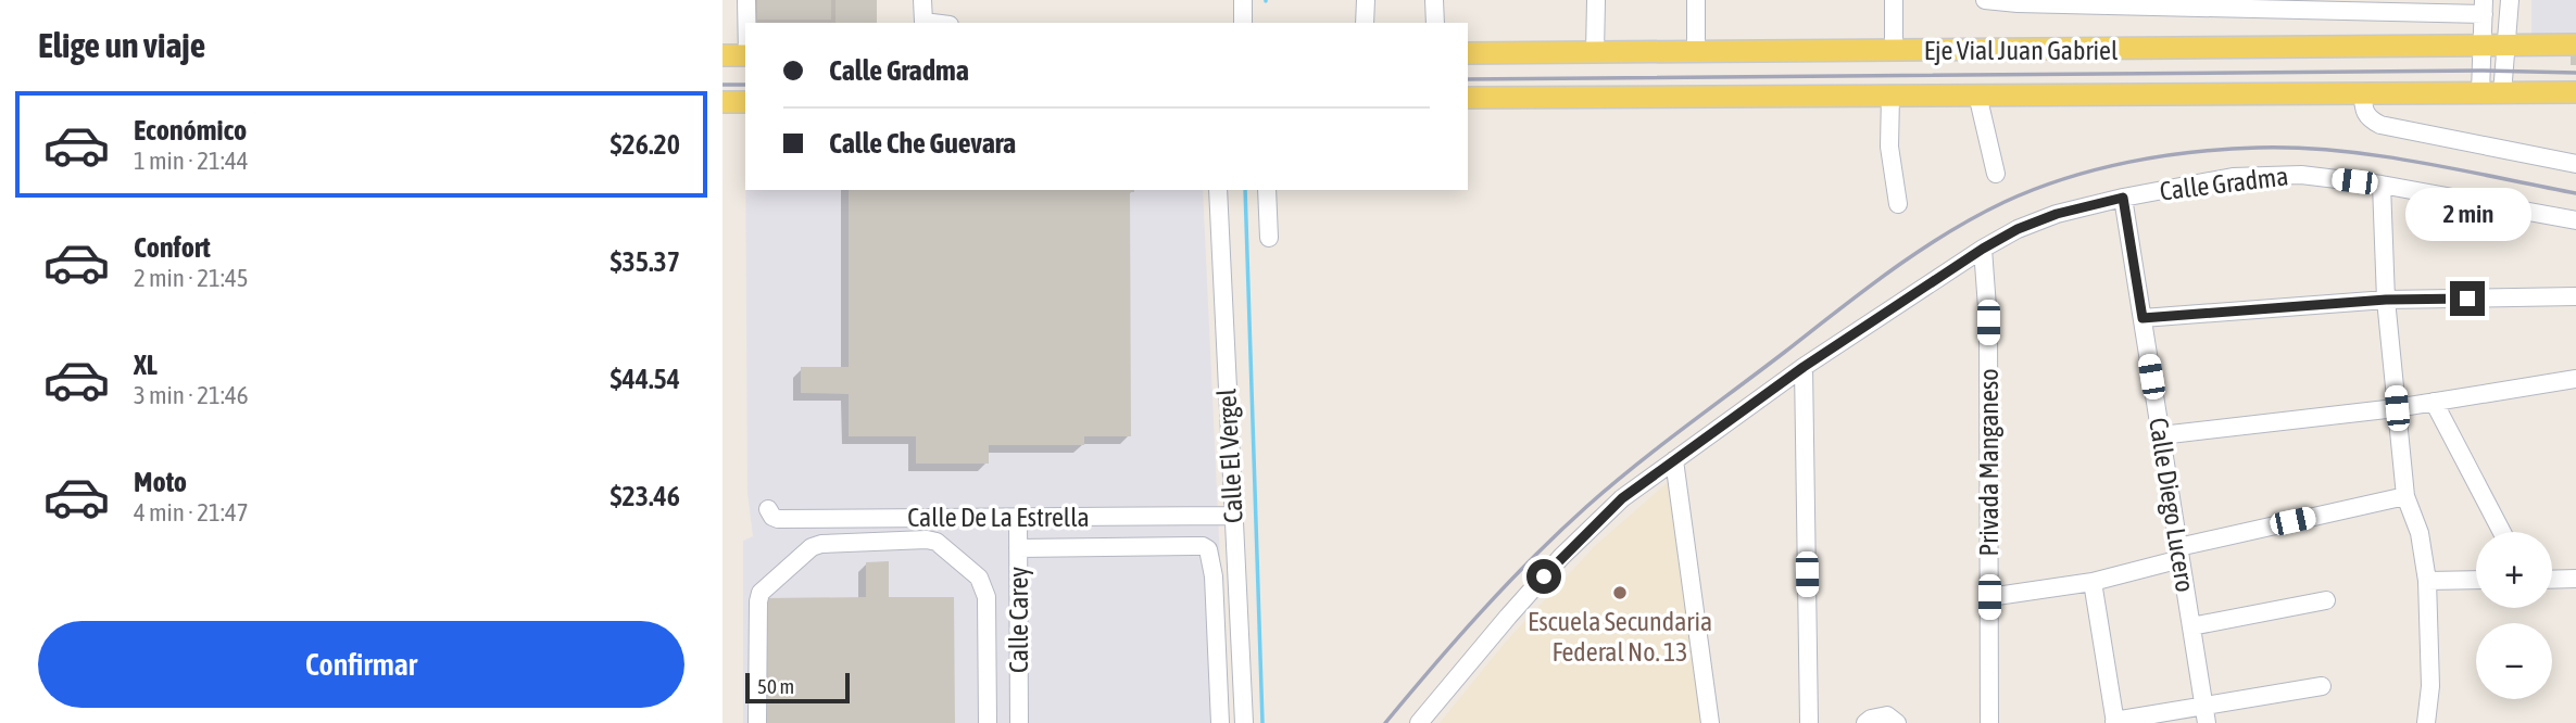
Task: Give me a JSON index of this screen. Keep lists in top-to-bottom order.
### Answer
{
  "streets": {
    "main road": ["Eje Vial Juan Gabriel"],
    "street": [
      "Calle Gradma",
      "Calle El Vergel",
      "Privada Manganeso",
      "Calle Diego Lucero",
      "Calle De La Estrella",
      "Calle Carey"
    ]
  },
  "crossings": [
    ["Calle Gradma", "Privada Manganeso"],
    ["Calle Gradma", "Calle Diego Lucero"],
    ["Calle El Vergel", "Calle De La Estrella"],
    ["Calle De La Estrella", "Calle Carey"]
  ],
  "places": ["Escuela Secundaria Federal No. 13"],
  "scale_bar": "50 m",
  "page": {
    "heading": "Elige un viaje",
    "banner": ["Calle Gradma", "Calle Che Guevara"],
    "list": [
      {
        "name": "Económico",
        "note": "1 min · 21:44",
        "value": "$26.20"
      },
      {
        "name": "Confort",
        "note": "2 min · 21:45",
        "value": "$35.37"
      },
      {
        "name": "XL",
        "note": "3 min · 21:46",
        "value": "$44.54"
      },
      {
        "name": "Moto",
        "note": "4 min · 21:47",
        "value": "$23.46"
      }
    ],
    "bubble": "2 min",
    "map_buttons": ["+", "−"],
    "buttons": "Confirmar",
    "scale": "50 m"
  }
}
